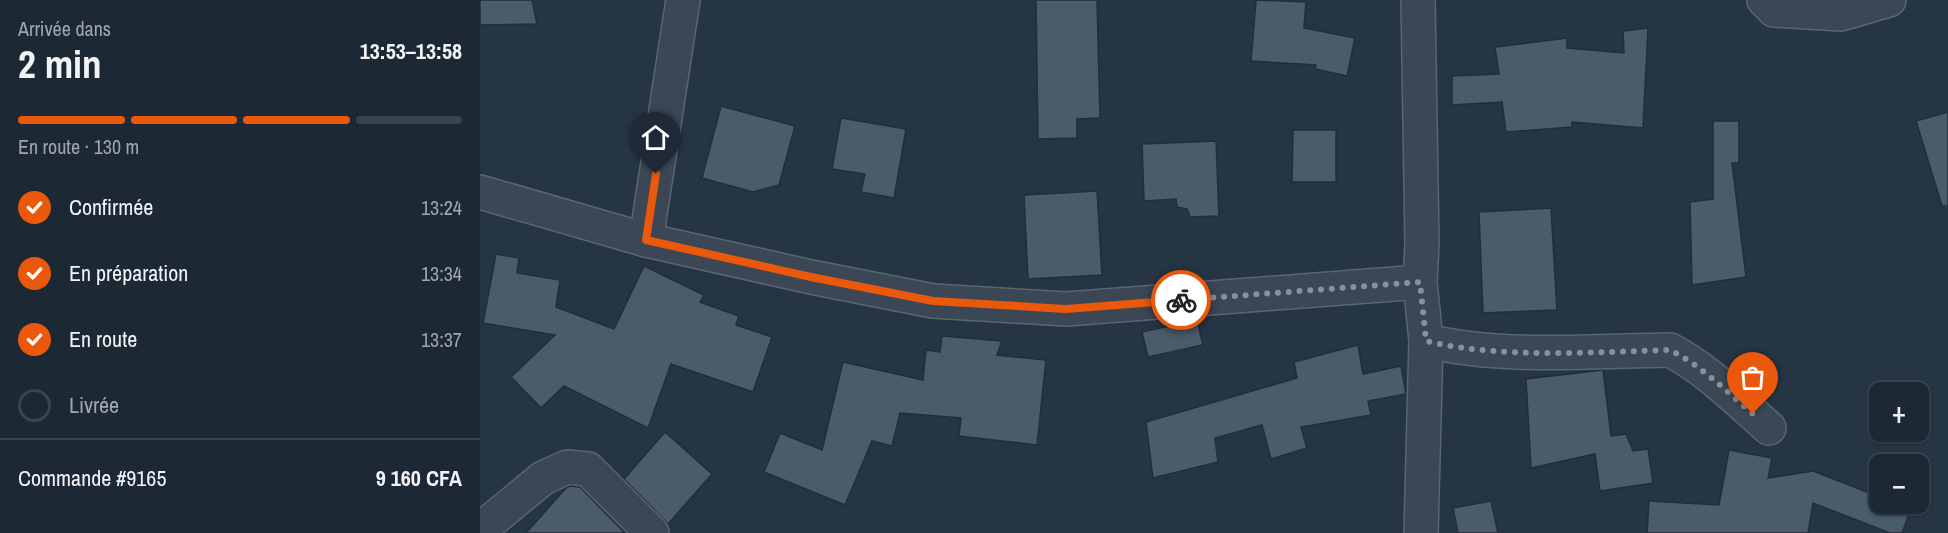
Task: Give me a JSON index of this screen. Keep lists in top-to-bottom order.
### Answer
{
  "page": {
    "heading": ["2 min", "Arrivée dans", "13:53–13:58"],
    "panel": ["Commande #9165", "9 160 CFA"],
    "bar": "En route · 130 m",
    "list": [
      ["Confirmée", "13:24"],
      ["En préparation", "13:34"],
      ["En route", "13:37"],
      "Livrée"
    ],
    "map_buttons": ["+", "−"]
  }
}
